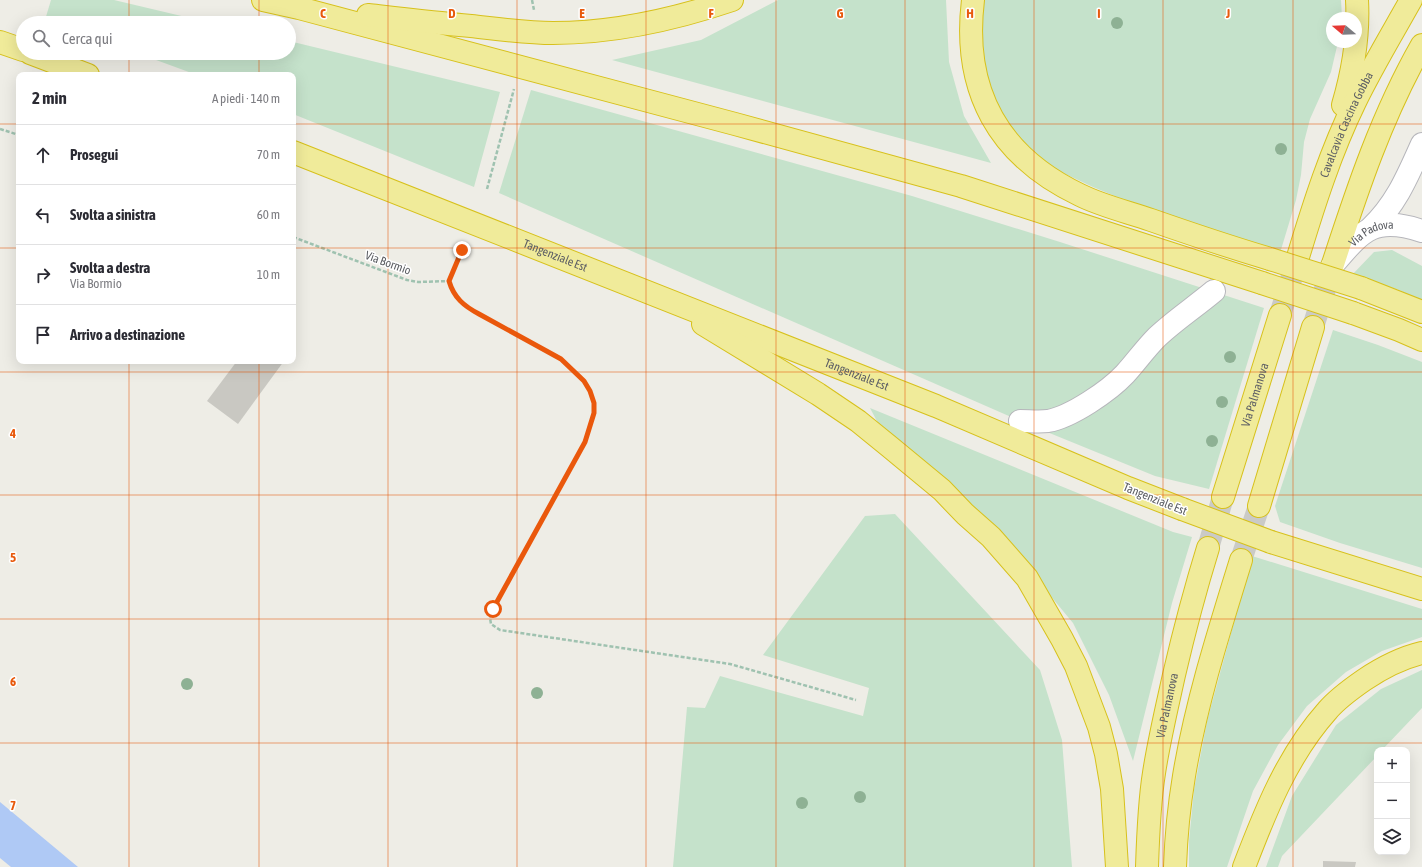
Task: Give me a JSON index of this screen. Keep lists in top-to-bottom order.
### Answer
{
  "streets": {
    "highway": ["Cavalcavia Cascina Gobba", "Tangenziale Est", "Via Palmanova"],
    "lane": ["Via Padova"],
    "path": ["Via Bormio"]
  },
  "north": "left",
  "page": {
    "search": "Cerca qui",
    "heading": ["2 min", "A piedi · 140 m"],
    "list": [
      ["Prosegui", "70 m"],
      ["Svolta a sinistra", "60 m"],
      ["Svolta a destra", "Via Bormio", "10 m"],
      "Arrivo a destinazione"
    ],
    "map_buttons": ["+", "−"]
  },
  "grid": {
    "columns": [
      "C",
      "D",
      "E",
      "F",
      "G",
      "H",
      "I",
      "J"
    ],
    "rows": [
      "4",
      "5",
      "6",
      "7"
    ]
  }
}
